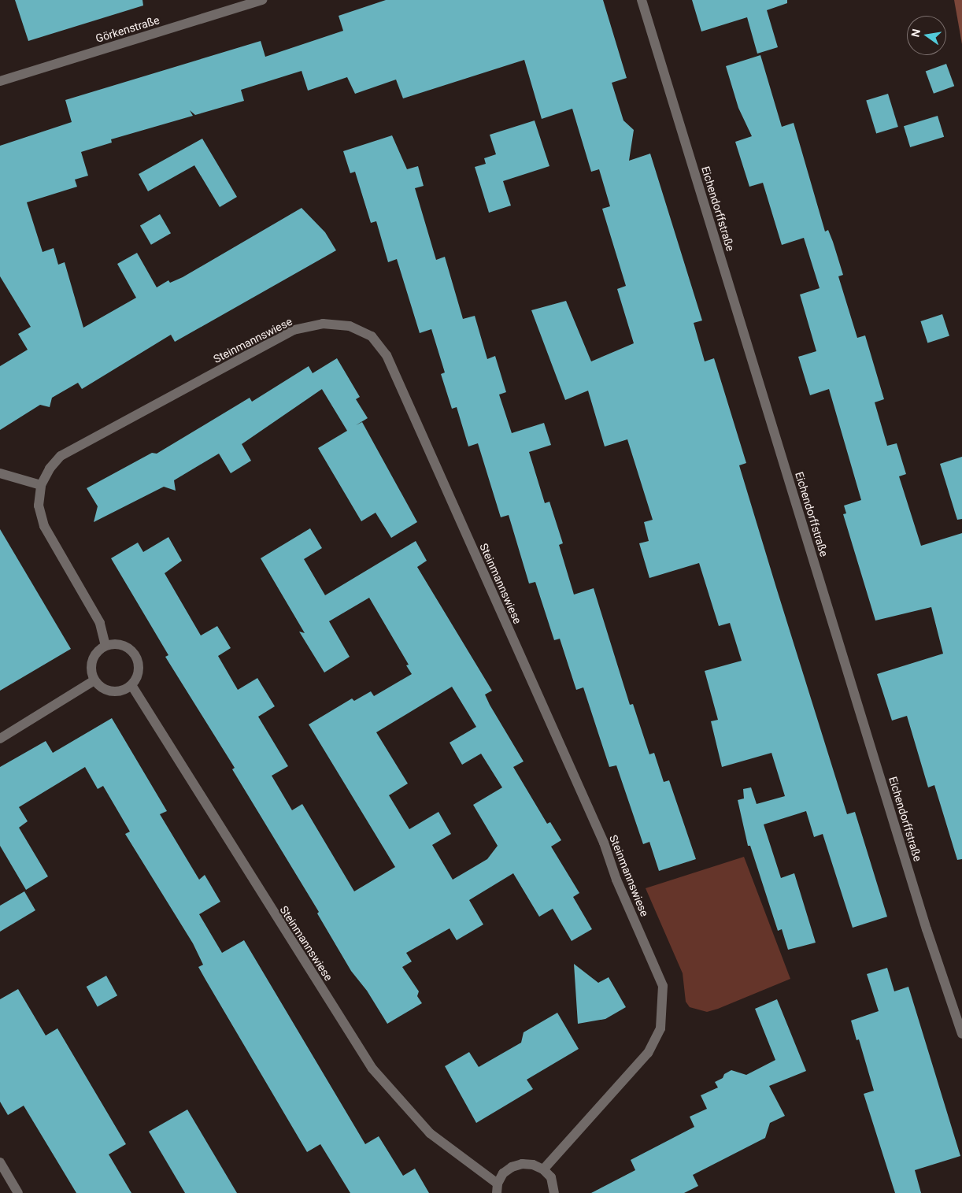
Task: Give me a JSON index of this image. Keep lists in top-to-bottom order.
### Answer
{
  "streets": {
    "street": ["Görkenstraße", "Eichendorffstraße", "Steinmannswiese"]
  },
  "north": "left"
}
